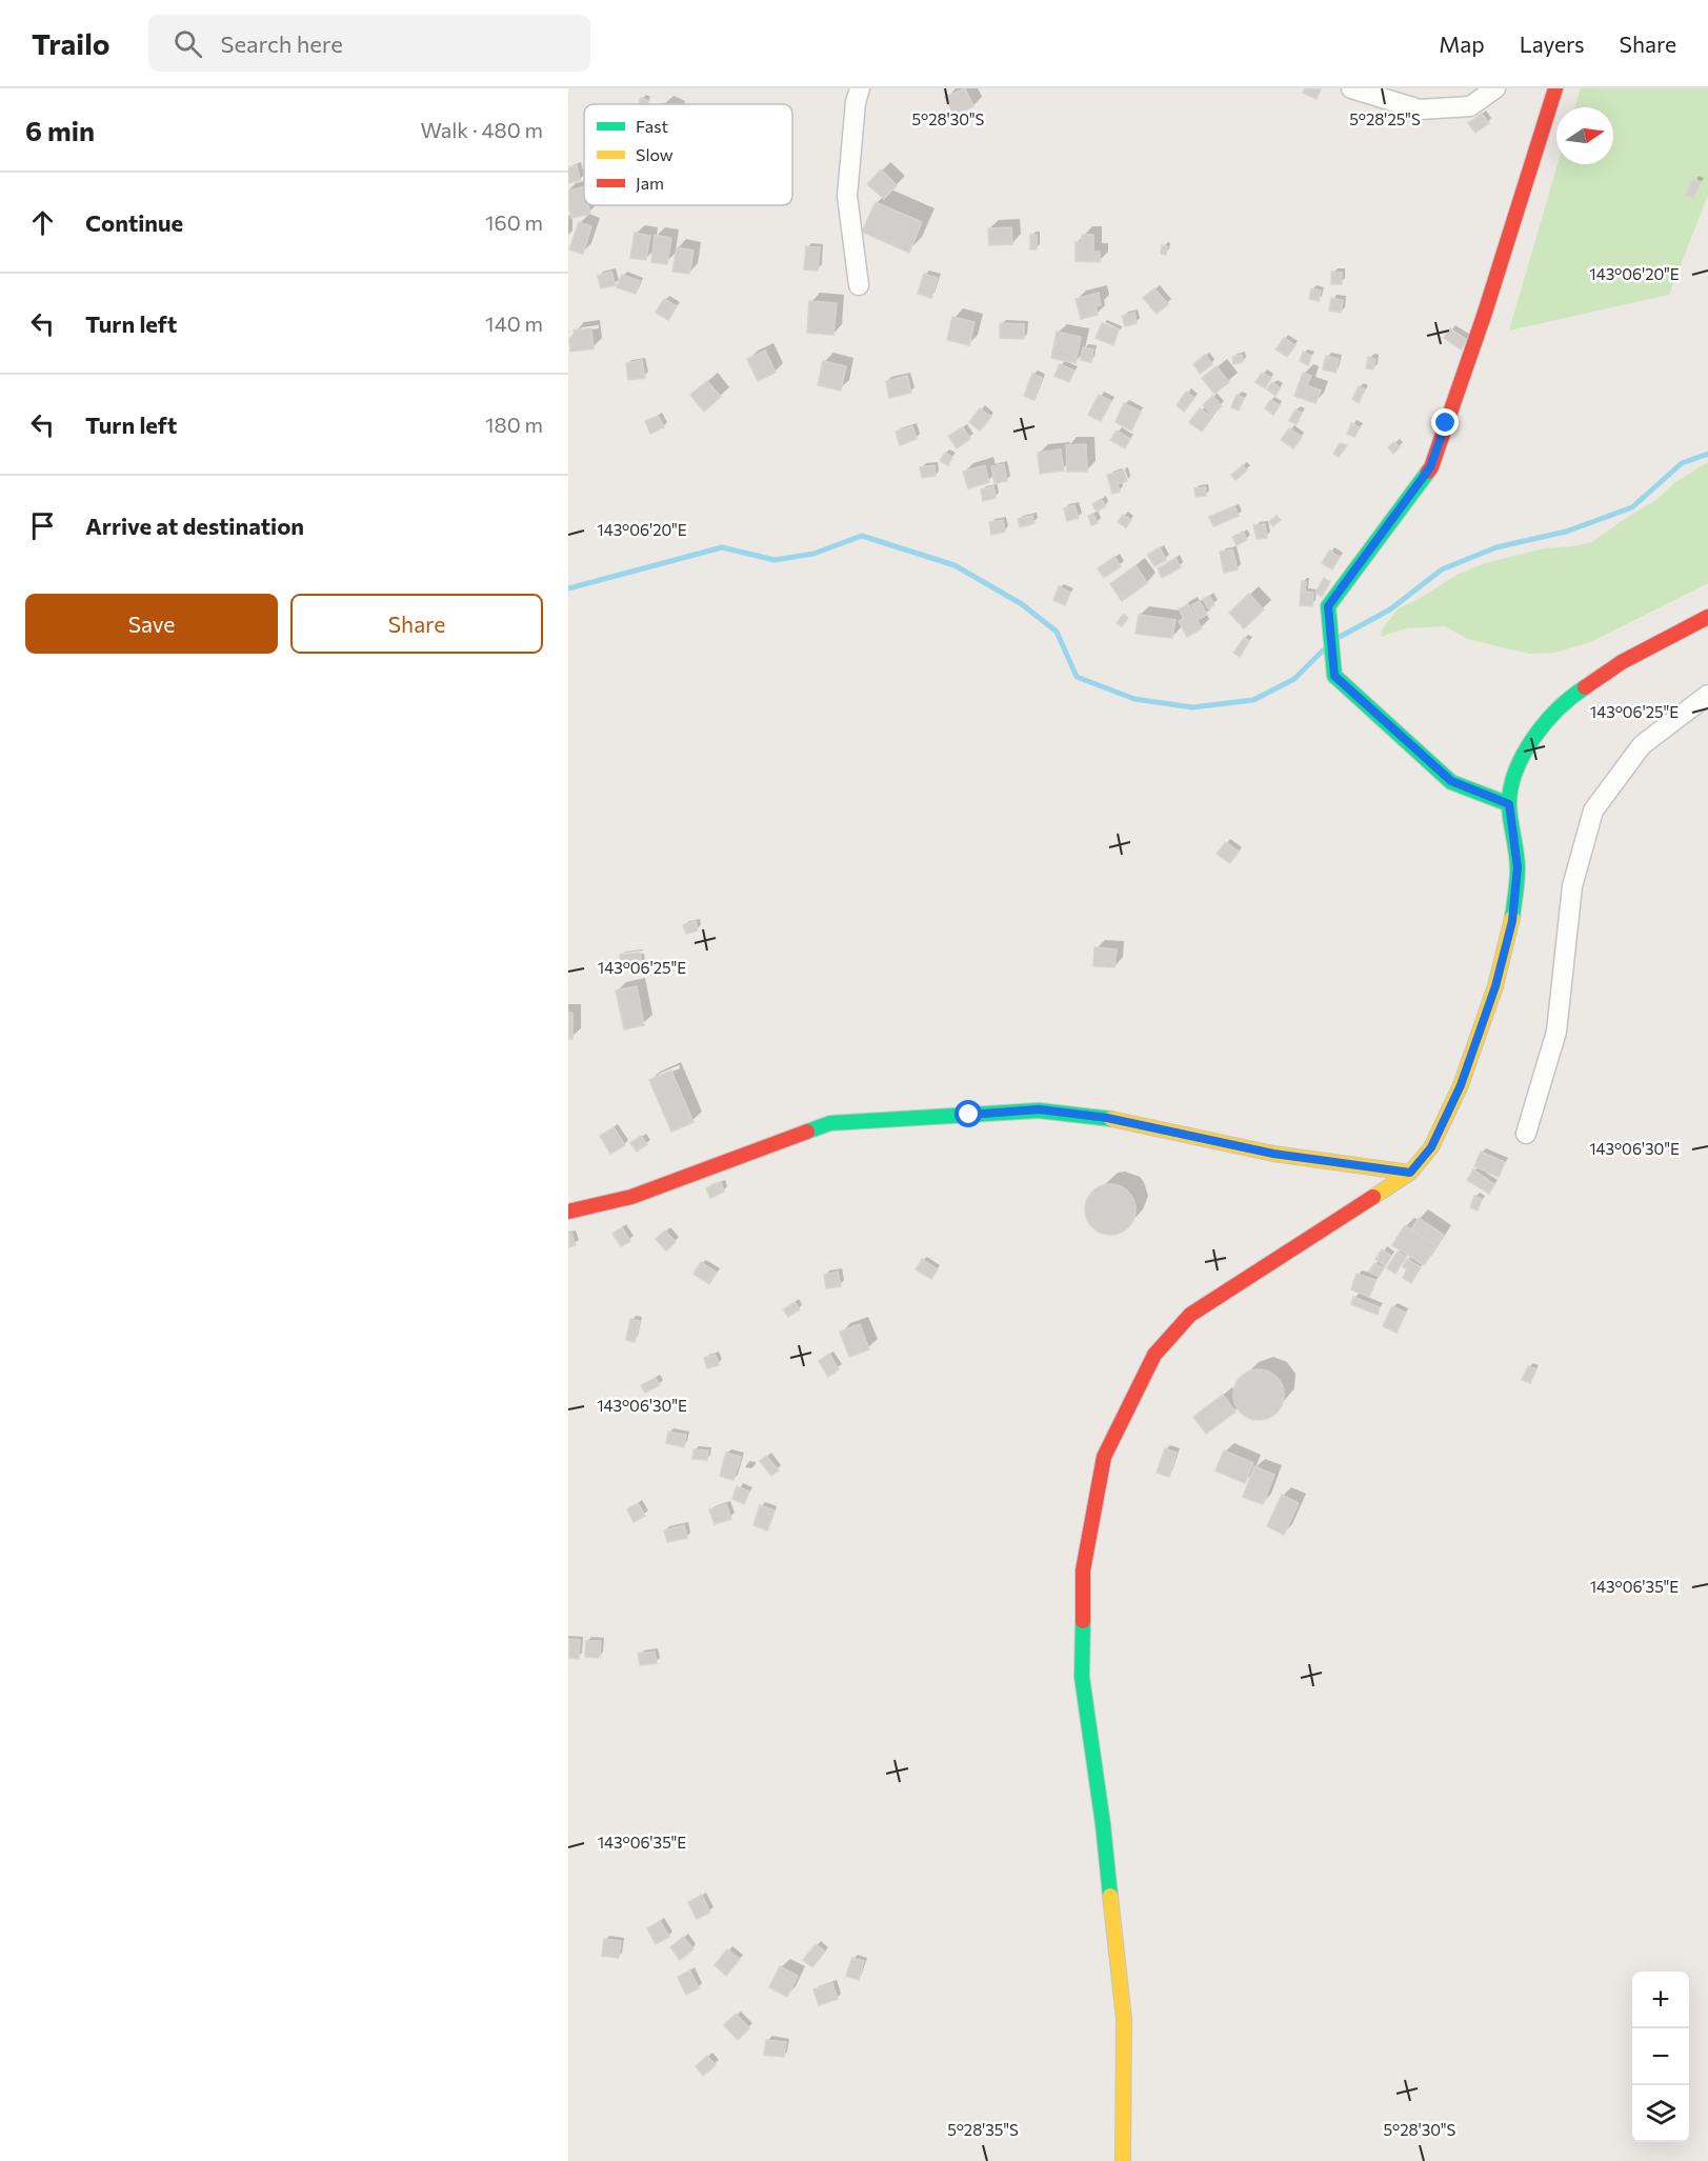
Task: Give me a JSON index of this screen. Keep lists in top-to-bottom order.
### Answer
{
  "legend": ["Fast", "Slow", "Jam"],
  "north": "right",
  "page": {
    "header": "Trailo",
    "search": "Search here",
    "nav": ["Map", "Layers", "Share"],
    "heading": ["6 min", "Walk · 480 m"],
    "list": [
      ["Continue", "160 m"],
      ["Turn left", "140 m"],
      ["Turn left", "180 m"],
      "Arrive at destination"
    ],
    "buttons": ["Save", "Share"],
    "map_buttons": ["+", "−"]
  },
  "coordinates": [
    "5°28'30\"S",
    "5°28'25\"S",
    "143°06'20\"E",
    "143°06'25\"E",
    "143°06'30\"E",
    "143°06'35\"E",
    "5°28'35\"S"
  ]
}
